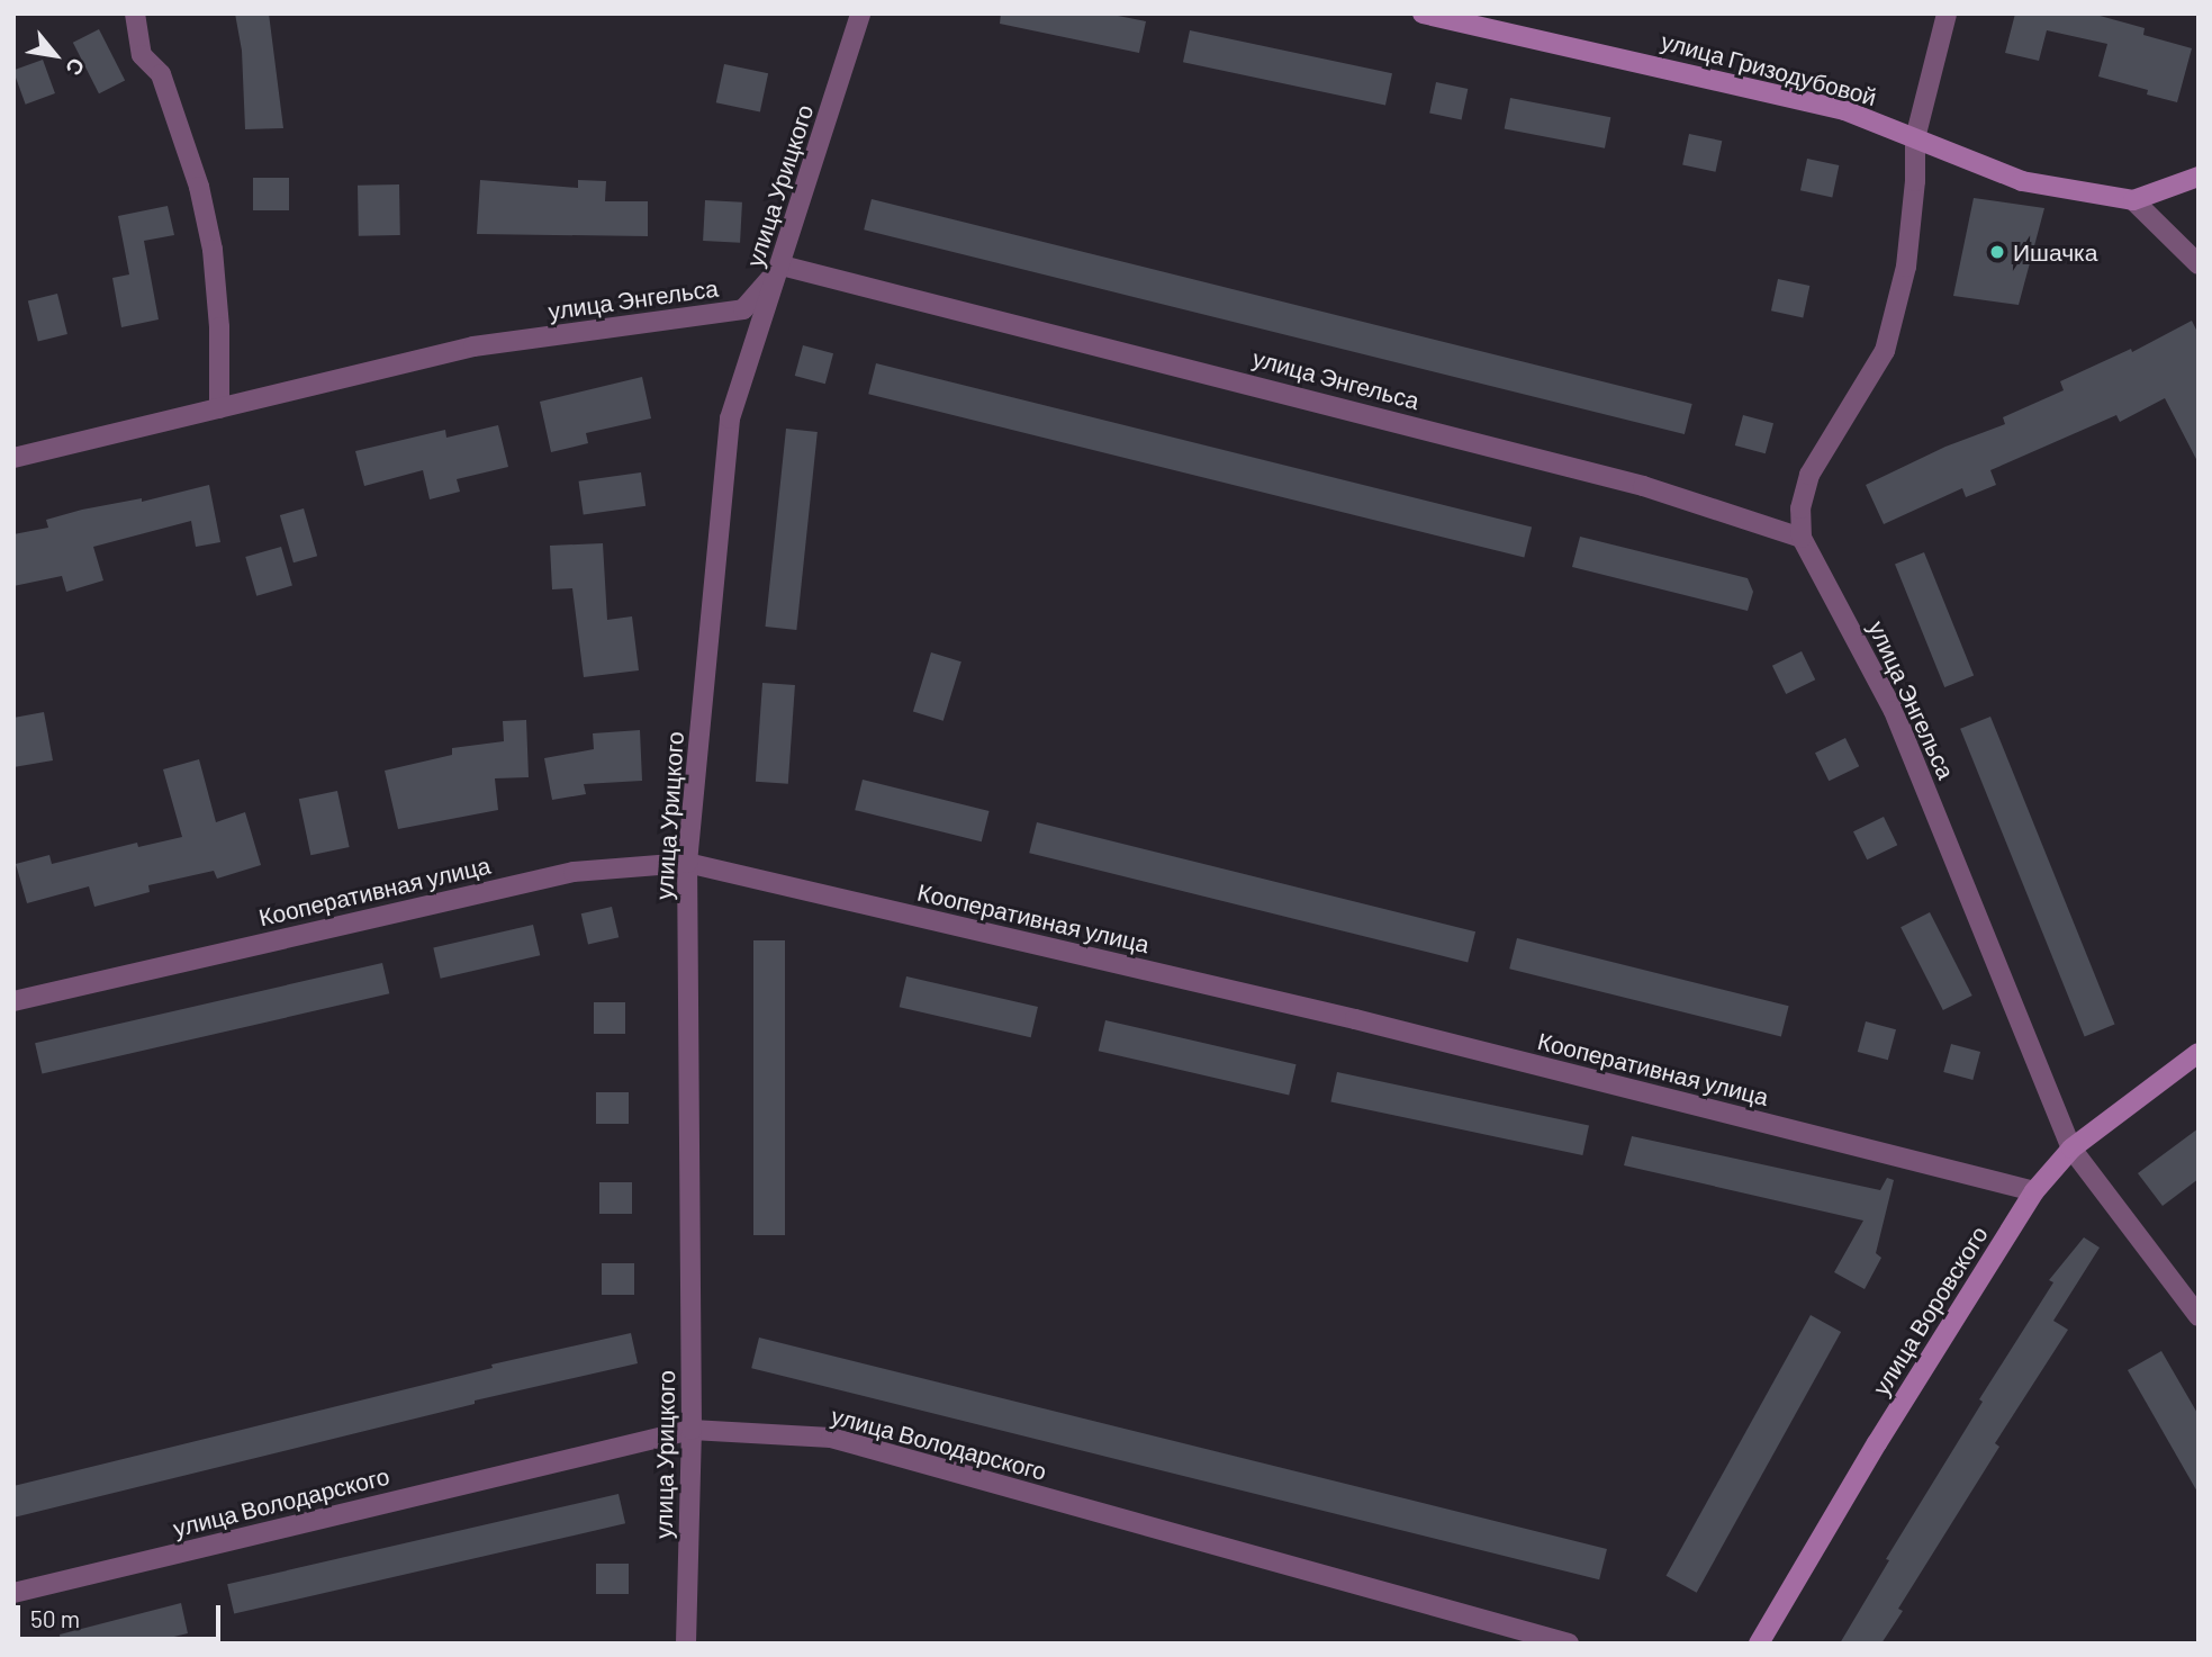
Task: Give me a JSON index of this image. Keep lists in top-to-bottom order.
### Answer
{
  "streets": {
    "street": [
      "улица Гризодубовой",
      "улица Урицкого",
      "улица Энгельса",
      "Кооперативная улица",
      "улица Воровского",
      "улица Володарского"
    ]
  },
  "crossings": [
    ["улица Урицкого", "улица Энгельса"],
    ["улица Урицкого", "Кооперативная улица"],
    ["улица Урицкого", "улица Володарского"],
    ["улица Энгельса", "улица Воровского"],
    ["Кооперативная улица", "улица Воровского"]
  ],
  "places": ["Ишачка"],
  "scale_bar": "50 m",
  "north": "bottom right"
}
